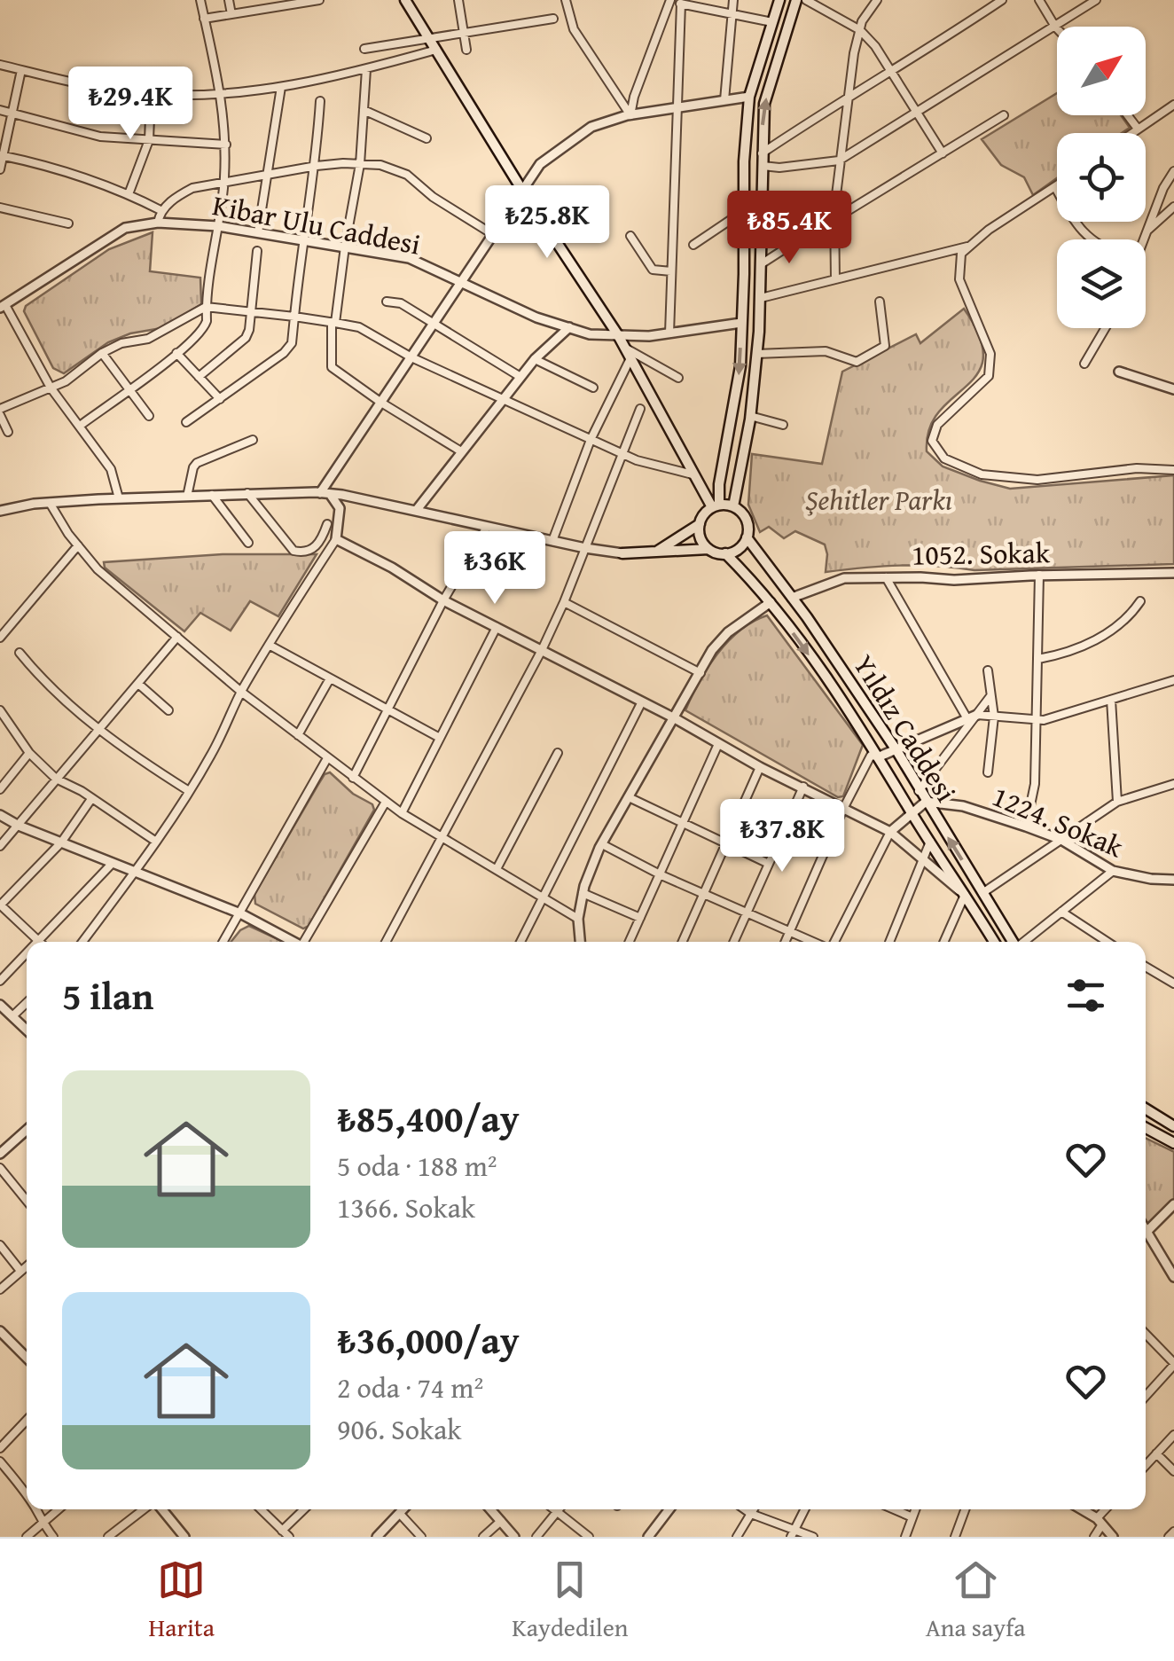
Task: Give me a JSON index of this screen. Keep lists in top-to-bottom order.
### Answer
{
  "streets": {
    "main road": ["Yıldız Caddesi"],
    "street": ["Kibar Ulu Caddesi", "1052. Sokak", "1224. Sokak"]
  },
  "crossings": [
    ["1052. Sokak", "Yıldız Caddesi"],
    ["Yıldız Caddesi", "1224. Sokak"]
  ],
  "parks": ["Şehitler Parkı"],
  "north": "top right",
  "page": {
    "price": [
      "₺29.4K",
      "₺25.8K",
      "₺85.4K",
      "₺36K",
      "₺37.8K"
    ],
    "heading": "5 ilan",
    "list": [
      {
        "name": "₺85,400/ay",
        "note": "5 oda · 188 m² · 1366. Sokak"
      },
      {
        "name": "₺36,000/ay",
        "note": "2 oda · 74 m² · 906. Sokak"
      }
    ],
    "tabs": ["Harita", "Kaydedilen", "Ana sayfa"]
  }
}
